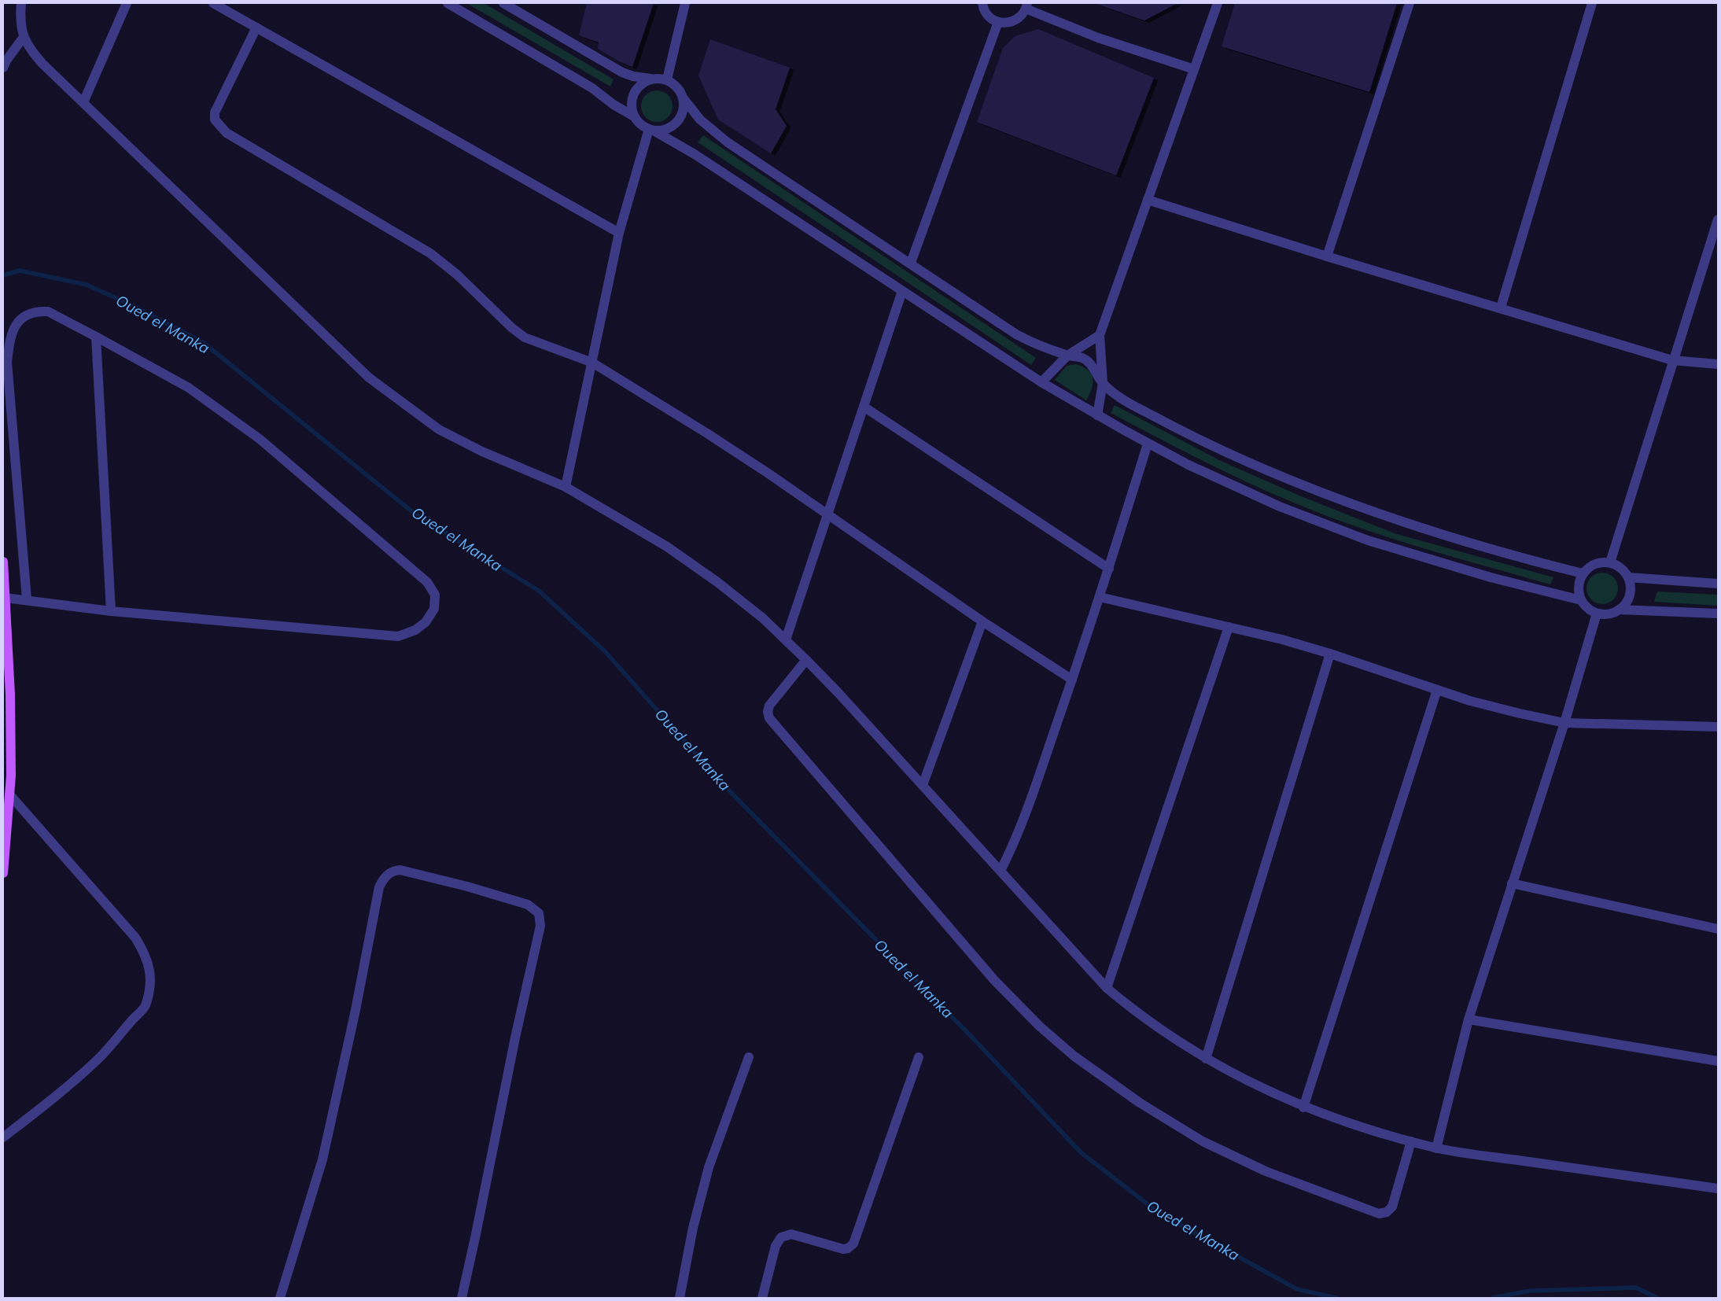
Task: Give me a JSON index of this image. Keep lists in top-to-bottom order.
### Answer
{
  "water": ["Oued el Manka"]
}
